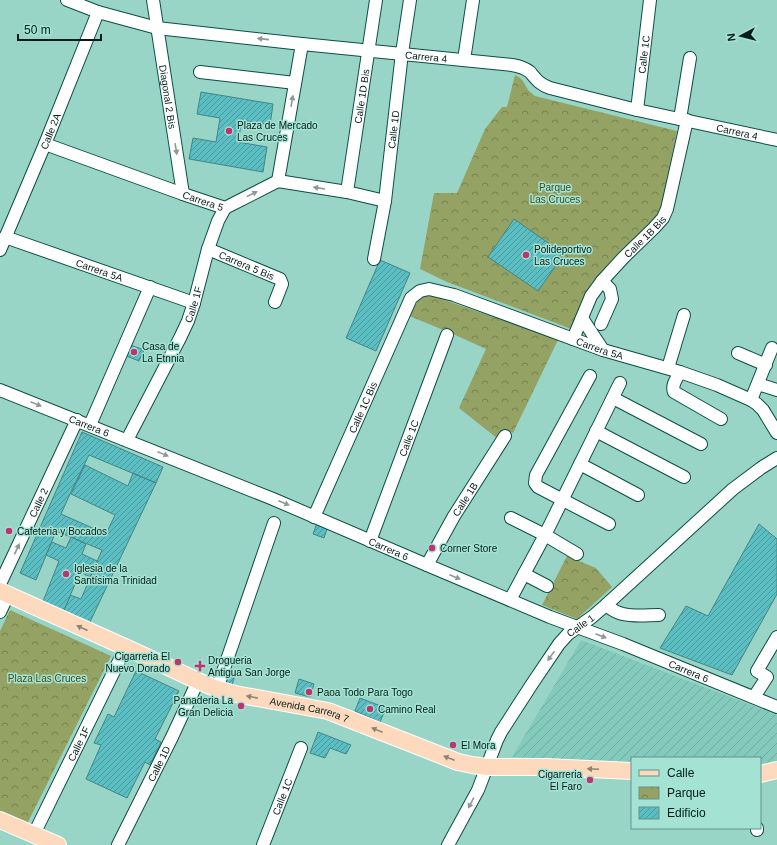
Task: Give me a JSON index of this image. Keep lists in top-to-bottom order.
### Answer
{
  "streets": {
    "main road": ["Avenida Carrera 7"],
    "street": [
      "Calle 1C",
      "Carrera 4",
      "Calle 1D Bis",
      "Diagonal 2 Bis",
      "Calle 1D",
      "Calle 2A",
      "Carrera 5",
      "Calle 1B Bis",
      "Carrera 5 Bis",
      "Carrera 5A",
      "Calle 1F",
      "Calle 1C Bis",
      "Carrera 6",
      "Calle 1B",
      "Calle 2",
      "Calle 1"
    ]
  },
  "crossings": [
    ["Calle 1C", "Carrera 4"],
    ["Calle 1C", "Carrera 6"],
    ["Carrera 4", "Calle 1D Bis"],
    ["Carrera 4", "Diagonal 2 Bis"],
    ["Carrera 4", "Calle 1D"],
    ["Carrera 4", "Calle 2A"],
    ["Carrera 4", "Calle 1B Bis"],
    ["Diagonal 2 Bis", "Carrera 5"],
    ["Calle 1D", "Avenida Carrera 7"],
    ["Calle 2A", "Carrera 5"],
    ["Calle 2A", "Carrera 5A"],
    ["Carrera 5", "Calle 1F"],
    ["Calle 1B Bis", "Carrera 5A"],
    ["Carrera 5 Bis", "Calle 1F"],
    ["Carrera 5A", "Calle 1F"],
    ["Carrera 5A", "Calle 1C Bis"],
    ["Calle 1F", "Carrera 6"],
    ["Calle 1F", "Avenida Carrera 7"],
    ["Calle 1C Bis", "Carrera 6"],
    ["Carrera 6", "Calle 1B"],
    ["Carrera 6", "Calle 2"],
    ["Carrera 6", "Calle 1"],
    ["Calle 2", "Avenida Carrera 7"],
    ["Calle 1", "Avenida Carrera 7"]
  ],
  "one_way": [
    "Diagonal 2 Bis",
    "Carrera 6",
    "Calle 2",
    "Calle 1",
    "Avenida Carrera 7"
  ],
  "parks": ["Parque Las Cruces", "Plaza Las Cruces"],
  "places": {
    "other": [
      "Plaza de Mercado Las Cruces",
      "Polideportivo Las Cruces",
      "Casa de La Etnnia",
      "Cafeteria y Bocados",
      "Corner Store",
      "Iglesia de la Santísima Trinidad",
      "Cigarreria El Nuevo Dorado",
      "Paoa Todo Para Togo",
      "Panaderia La Gran Delicia",
      "Camino Real",
      "El Mora",
      "Cigarreria El Faro"
    ],
    "health": ["Drogueria Antigua San Jorge"]
  },
  "legend": ["Calle", "Parque", "Edificio"],
  "scale_bar": "50 m",
  "north": "left"
}
